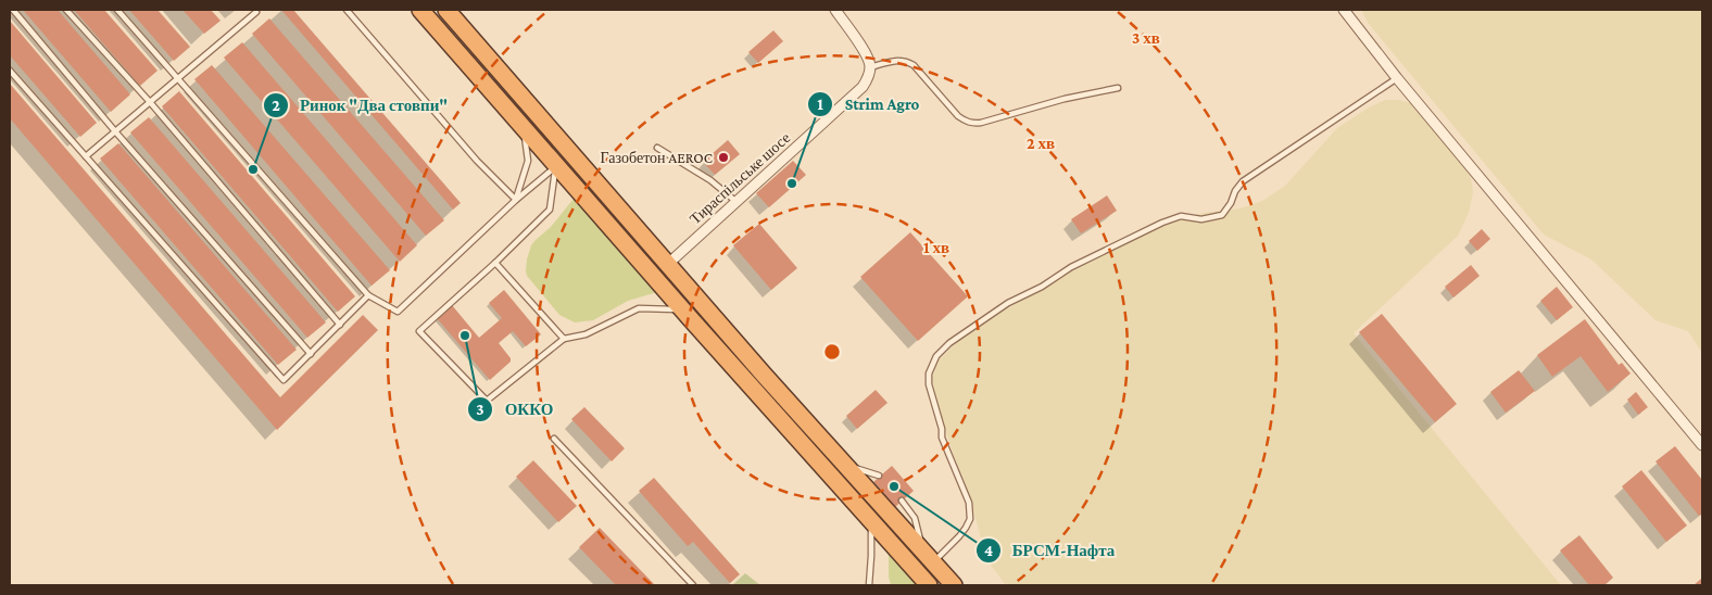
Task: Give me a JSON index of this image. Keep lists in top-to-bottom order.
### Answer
{
  "streets": {
    "street": ["Тираспільське шосе"]
  },
  "places": [
    "Газобетон AEROC",
    "Ринок \"Два стовпи\"",
    "Strim Agro",
    "ОККО",
    "БРСМ-Нафта"
  ],
  "rings": ["3 хв", "2 хв", "1 хв"]
}
